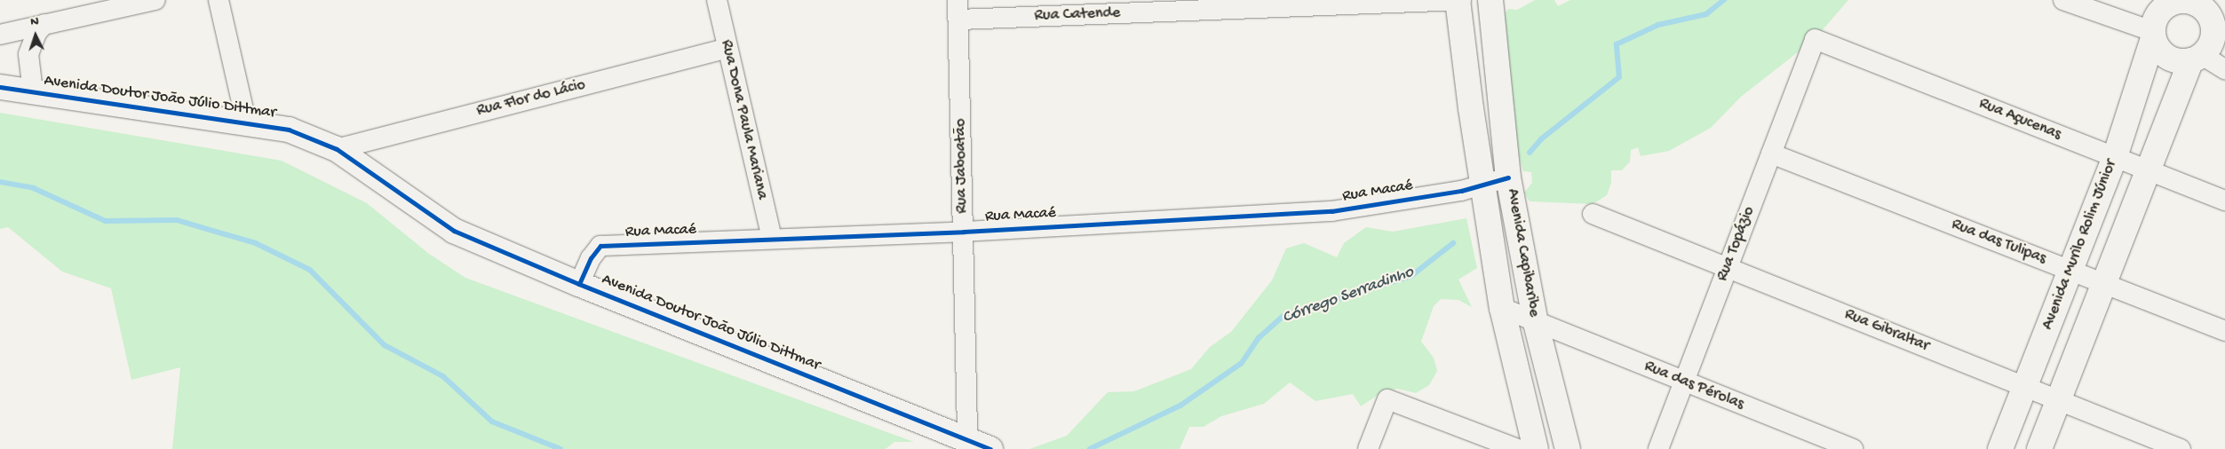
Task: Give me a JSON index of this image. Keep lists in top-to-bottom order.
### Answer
{
  "streets": {
    "main road": ["Avenida Doutor João Júlio Dittmar", "Avenida Murilo Rolim Júnior", "Avenida Capibaribe"],
    "street": [
      "Rua Catende",
      "Rua Flor do Lácio",
      "Rua Dona Paula Mariana",
      "Rua Açucenas",
      "Rua Jaboatão",
      "Rua Macaé",
      "Rua das Tulipas",
      "Rua Topázio",
      "Rua Gibraltar",
      "Rua das Pérolas"
    ]
  },
  "crossings": [
    ["Rua Catende", "Rua Jaboatão"],
    ["Rua Catende", "Avenida Capibaribe"],
    ["Avenida Doutor João Júlio Dittmar", "Rua Flor do Lácio"],
    ["Avenida Doutor João Júlio Dittmar", "Rua Jaboatão"],
    ["Avenida Doutor João Júlio Dittmar", "Rua Macaé"],
    ["Rua Flor do Lácio", "Rua Dona Paula Mariana"],
    ["Rua Dona Paula Mariana", "Rua Macaé"],
    ["Rua Açucenas", "Rua Topázio"],
    ["Rua Açucenas", "Avenida Murilo Rolim Júnior"],
    ["Rua Jaboatão", "Rua Macaé"],
    ["Rua Macaé", "Avenida Capibaribe"],
    ["Rua das Tulipas", "Rua Topázio"],
    ["Rua das Tulipas", "Avenida Murilo Rolim Júnior"],
    ["Rua Topázio", "Rua Gibraltar"],
    ["Rua Topázio", "Rua das Pérolas"],
    ["Avenida Murilo Rolim Júnior", "Rua Gibraltar"],
    ["Avenida Capibaribe", "Rua das Pérolas"]
  ],
  "water": ["Córrego Serradinho"],
  "north": "top"
}
